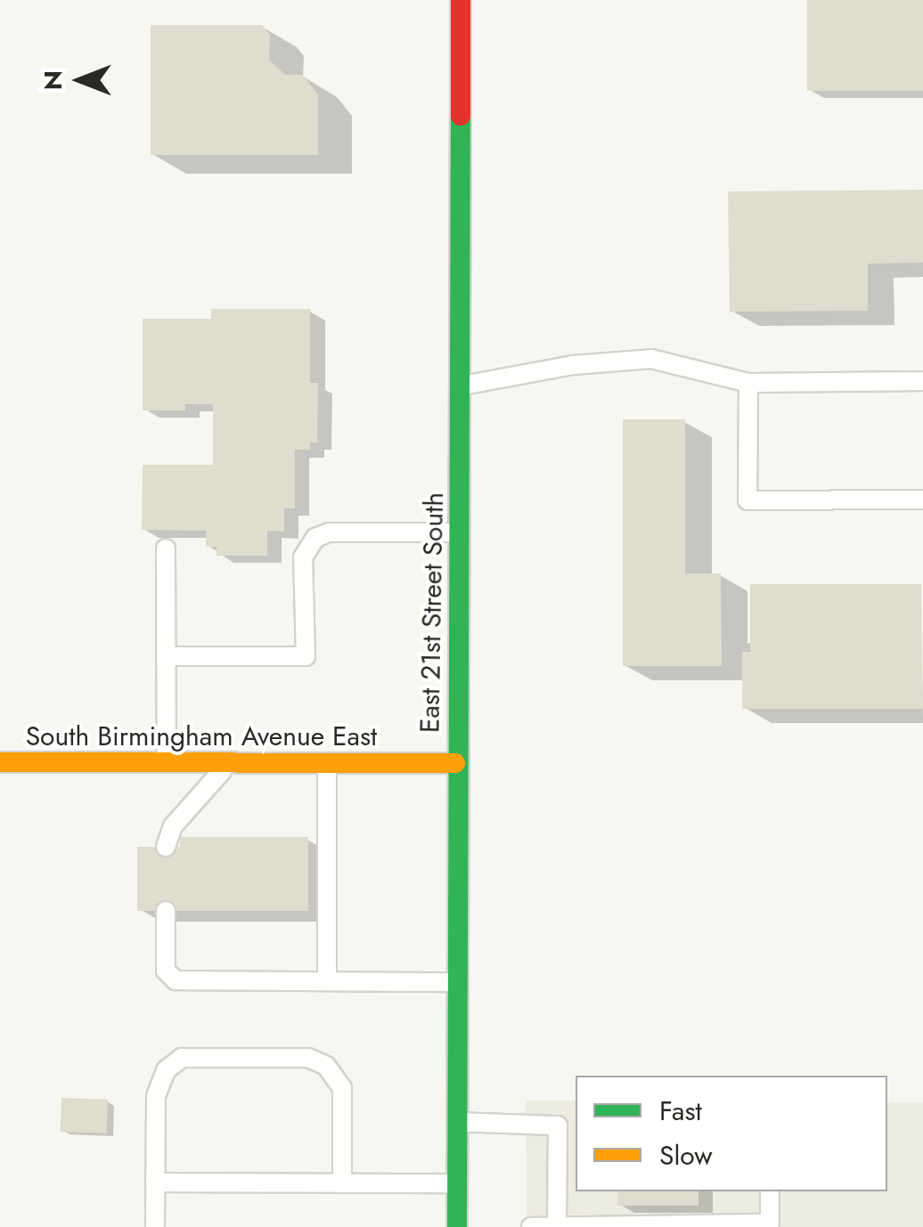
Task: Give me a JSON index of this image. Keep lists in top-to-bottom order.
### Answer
{
  "streets": {
    "main road": ["East 21st Street South", "South Birmingham Avenue East"]
  },
  "crossings": [
    ["East 21st Street South", "South Birmingham Avenue East"]
  ],
  "legend": ["Fast", "Slow"],
  "north": "left"
}
